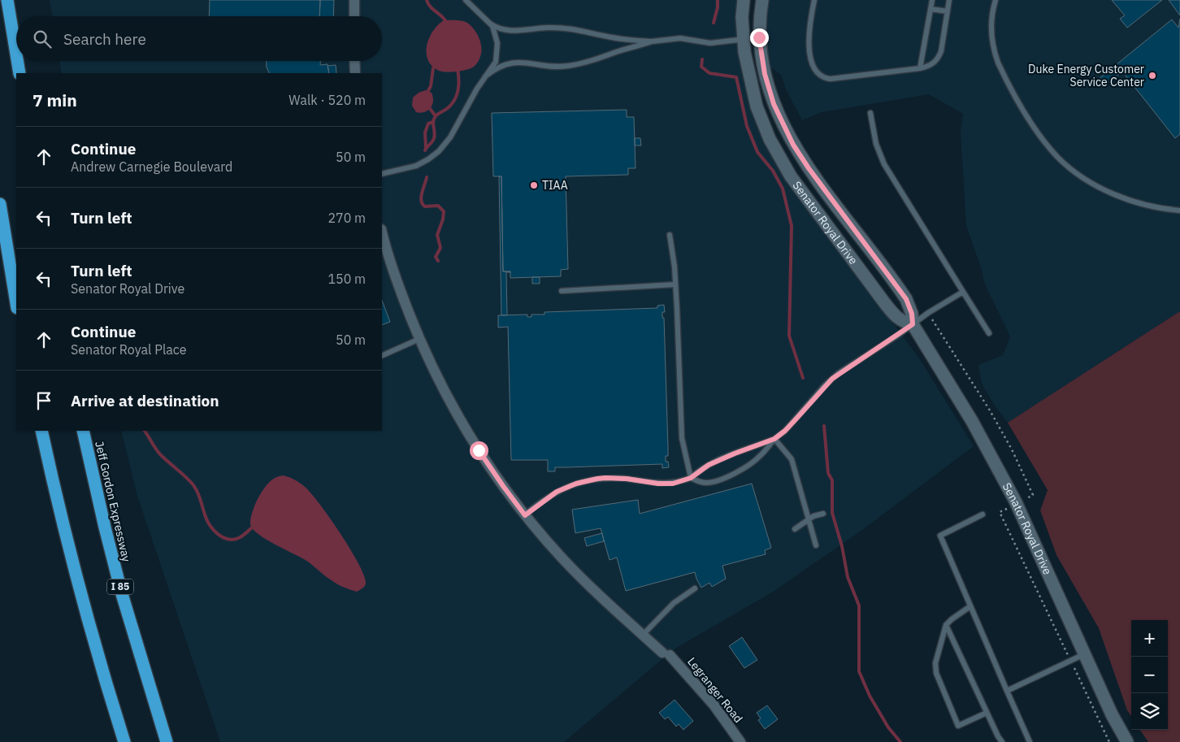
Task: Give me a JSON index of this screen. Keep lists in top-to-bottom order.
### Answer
{
  "streets": {
    "highway": ["Jeff Gordon Expressway", "I 85"],
    "street": ["Senator Royal Drive", "Legranger Road"]
  },
  "places": ["Duke Energy Customer Service Center", "TIAA"],
  "page": {
    "search": "Search here",
    "heading": ["7 min", "Walk · 520 m"],
    "list": [
      ["Continue", "Andrew Carnegie Boulevard", "50 m"],
      ["Turn left", "270 m"],
      ["Turn left", "Senator Royal Drive", "150 m"],
      ["Continue", "Senator Royal Place", "50 m"],
      "Arrive at destination"
    ],
    "map_buttons": ["+", "−"]
  }
}
